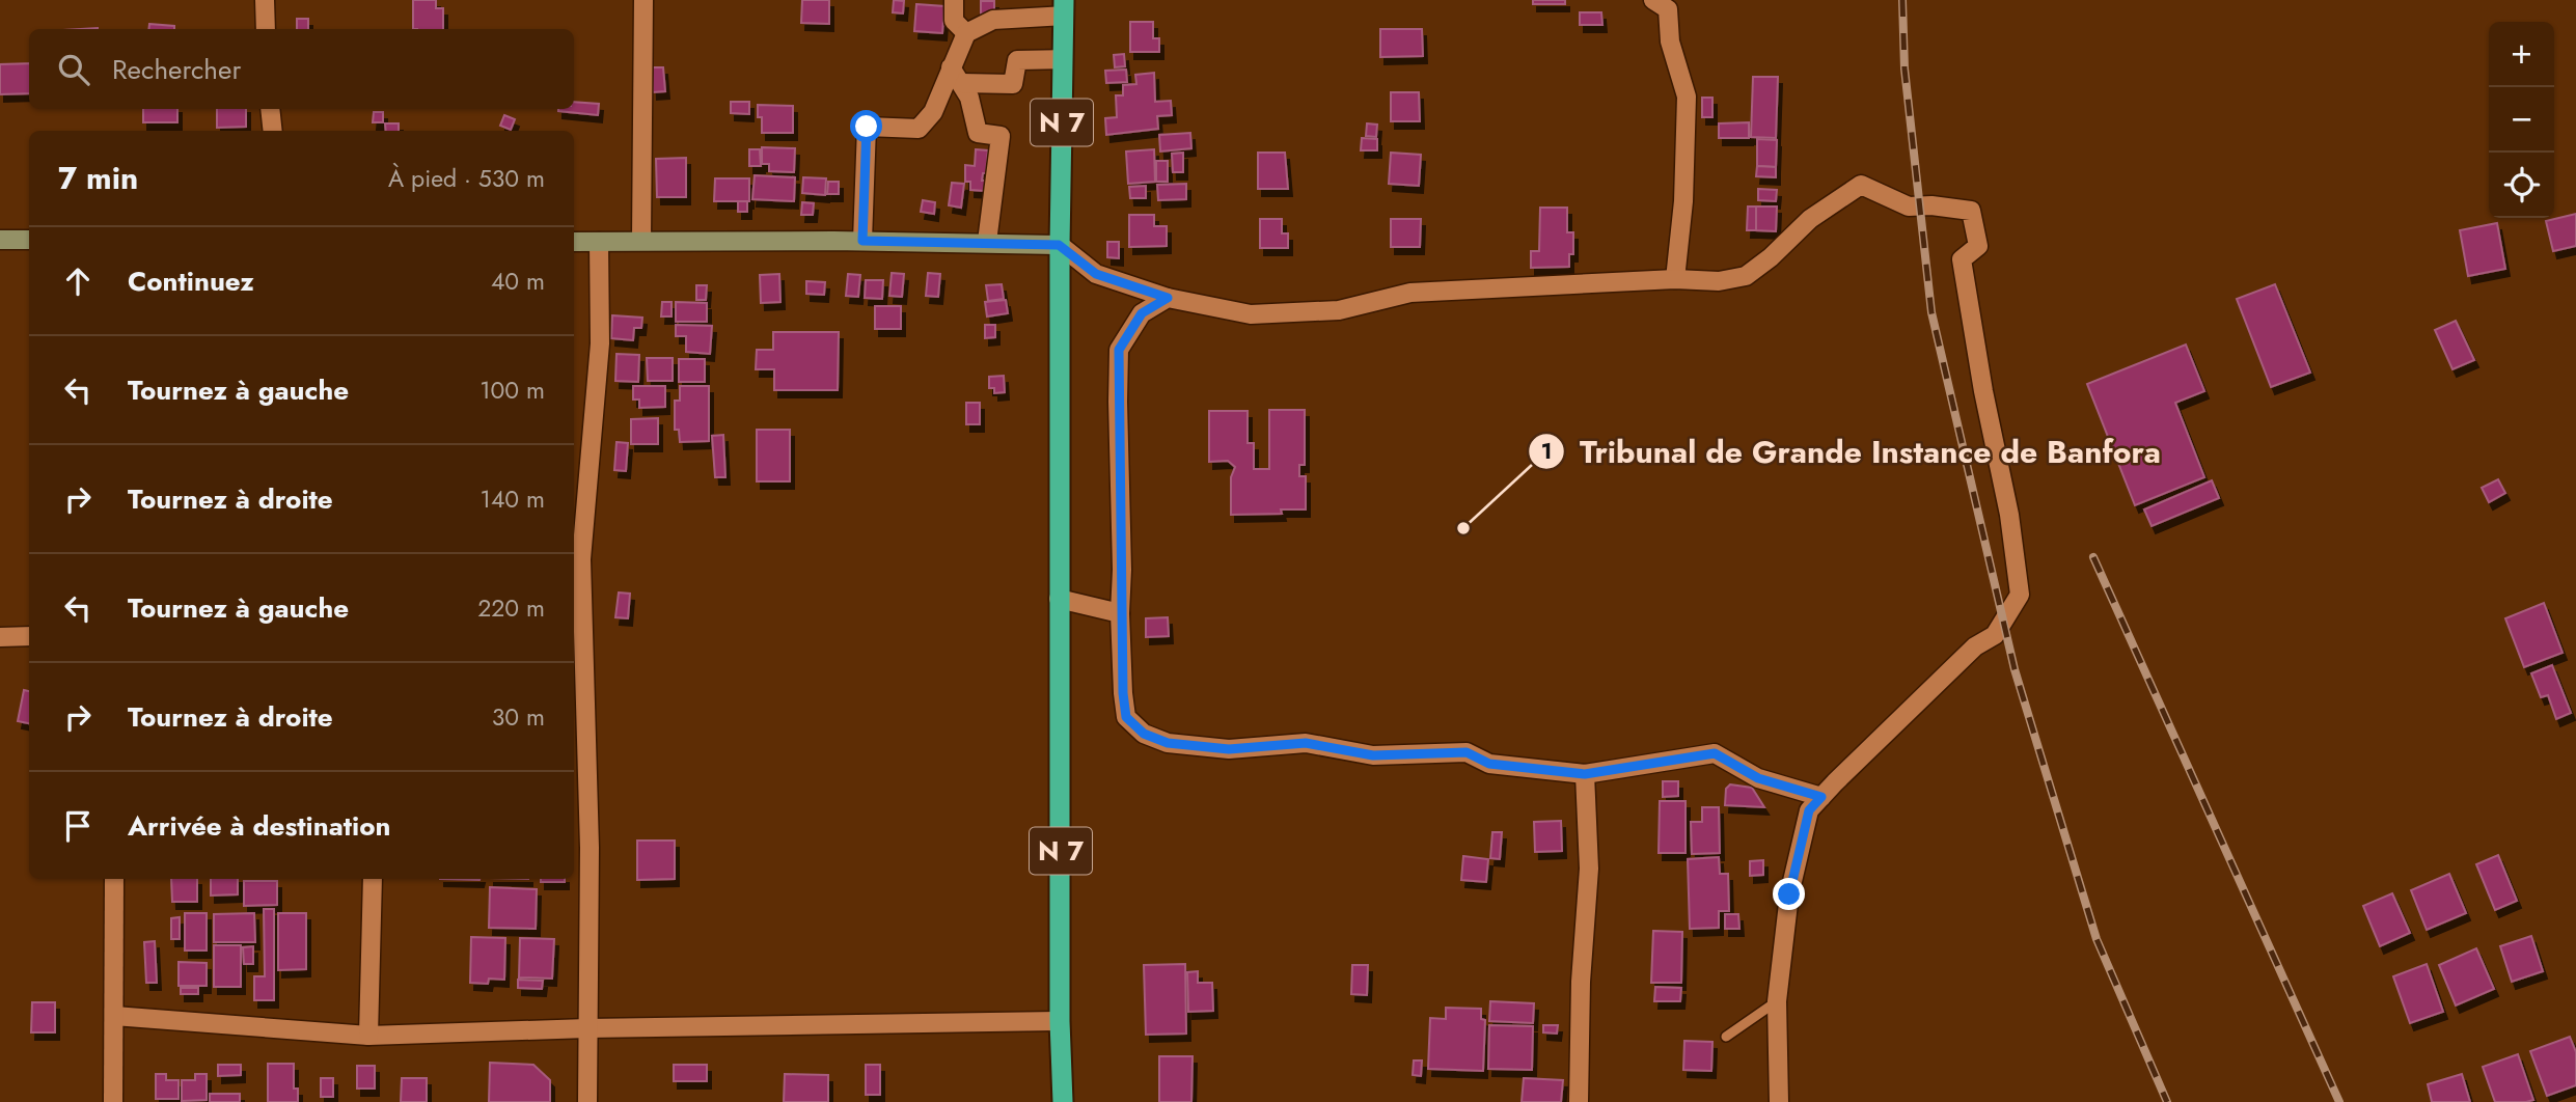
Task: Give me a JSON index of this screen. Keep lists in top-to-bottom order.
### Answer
{
  "streets": {
    "highway": ["N 7"]
  },
  "places": ["Tribunal de Grande Instance de Banfora"],
  "page": {
    "map_buttons": ["+", "−"],
    "search": "Rechercher",
    "heading": ["7 min", "À pied · 530 m"],
    "list": [
      ["Continuez", "40 m"],
      ["Tournez à gauche", "100 m"],
      ["Tournez à droite", "140 m"],
      ["Tournez à gauche", "220 m"],
      ["Tournez à droite", "30 m"],
      "Arrivée à destination"
    ]
  }
}
